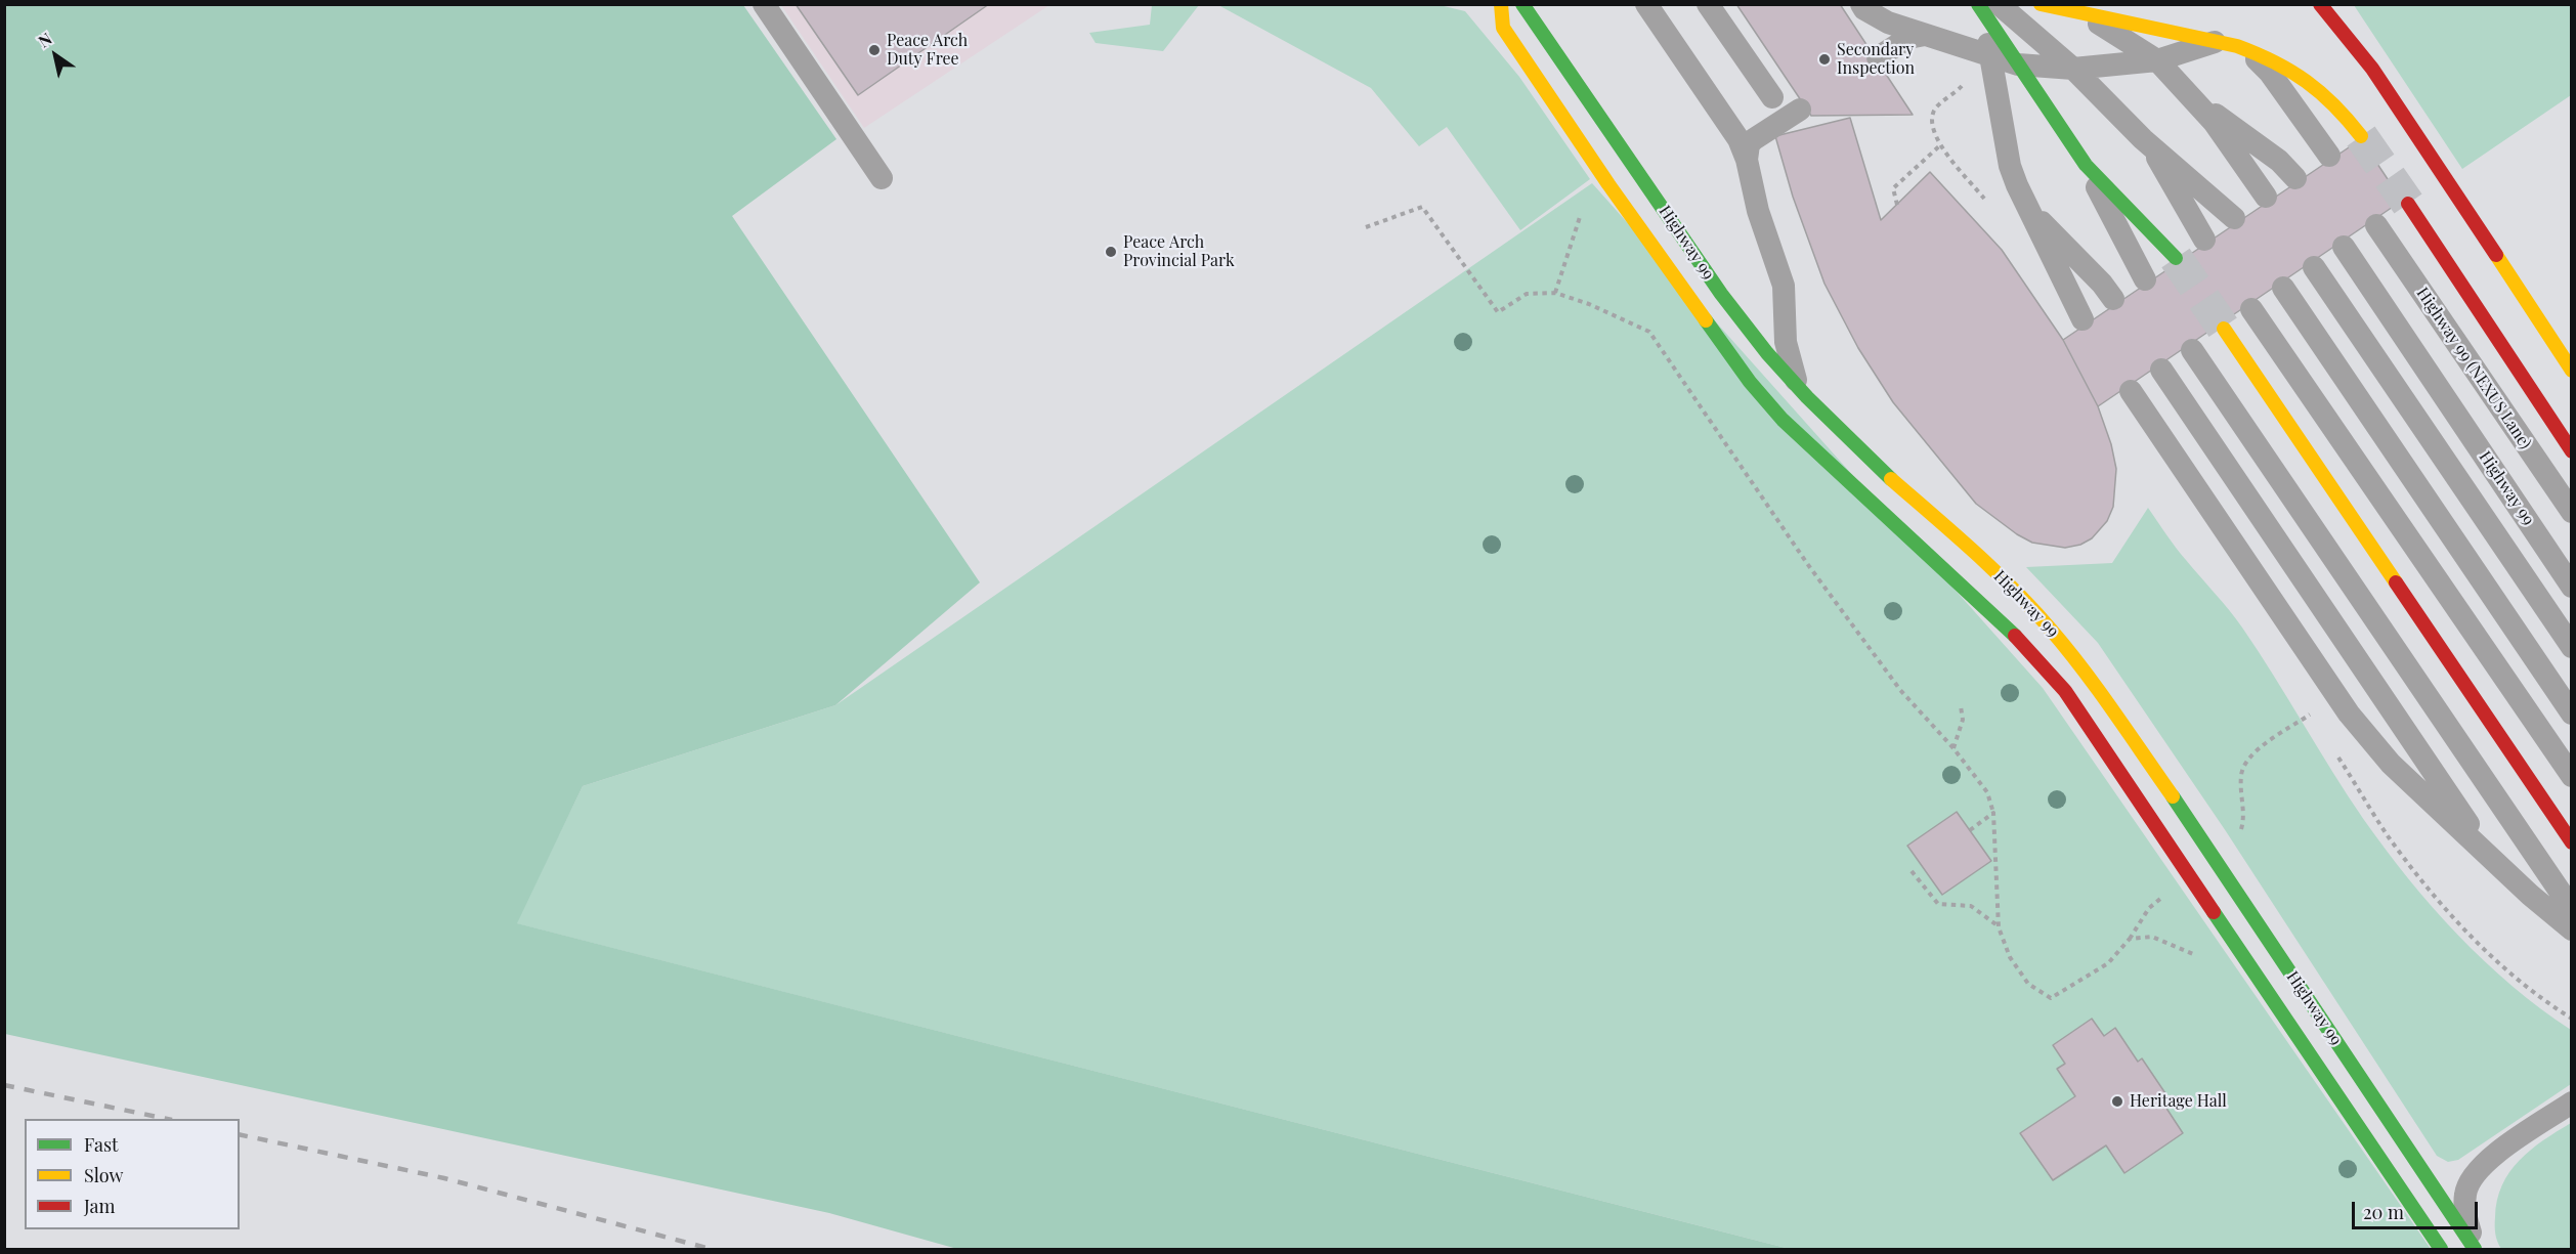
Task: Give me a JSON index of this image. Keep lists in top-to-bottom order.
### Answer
{
  "streets": {
    "highway": ["Highway 99"],
    "lane": ["Highway 99 (NEXUS Lane)"]
  },
  "places": [
    "Peace Arch Duty Free",
    "Secondary Inspection",
    "Peace Arch Provincial Park",
    "Heritage Hall"
  ],
  "legend": ["Fast", "Slow", "Jam"],
  "scale_bar": "20 m",
  "north": "top left"
}
